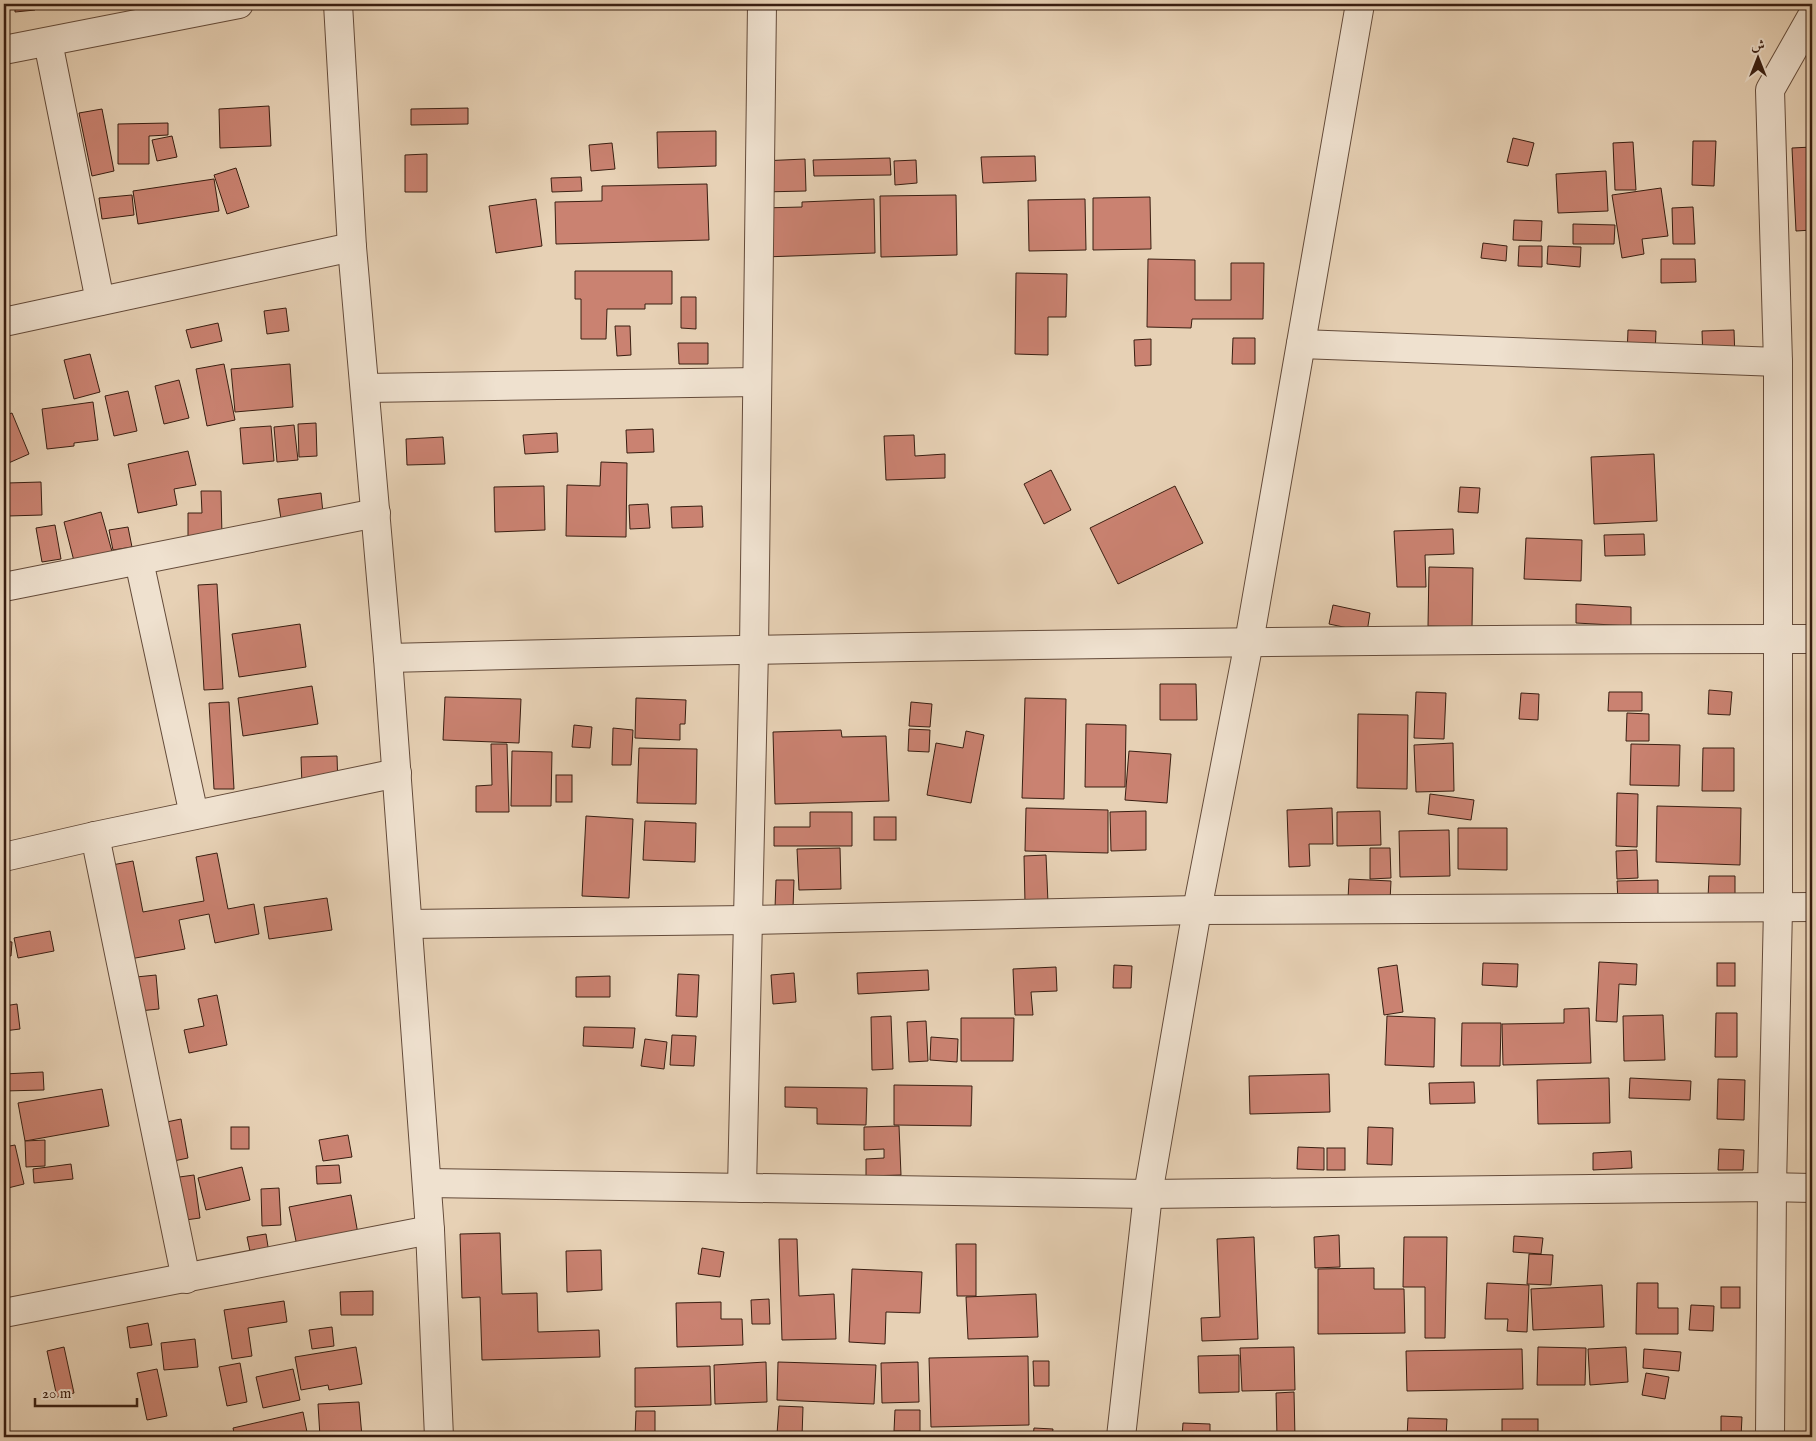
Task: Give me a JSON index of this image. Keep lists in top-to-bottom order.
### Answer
{
  "scale_bar": "20 m",
  "north": "top"
}
